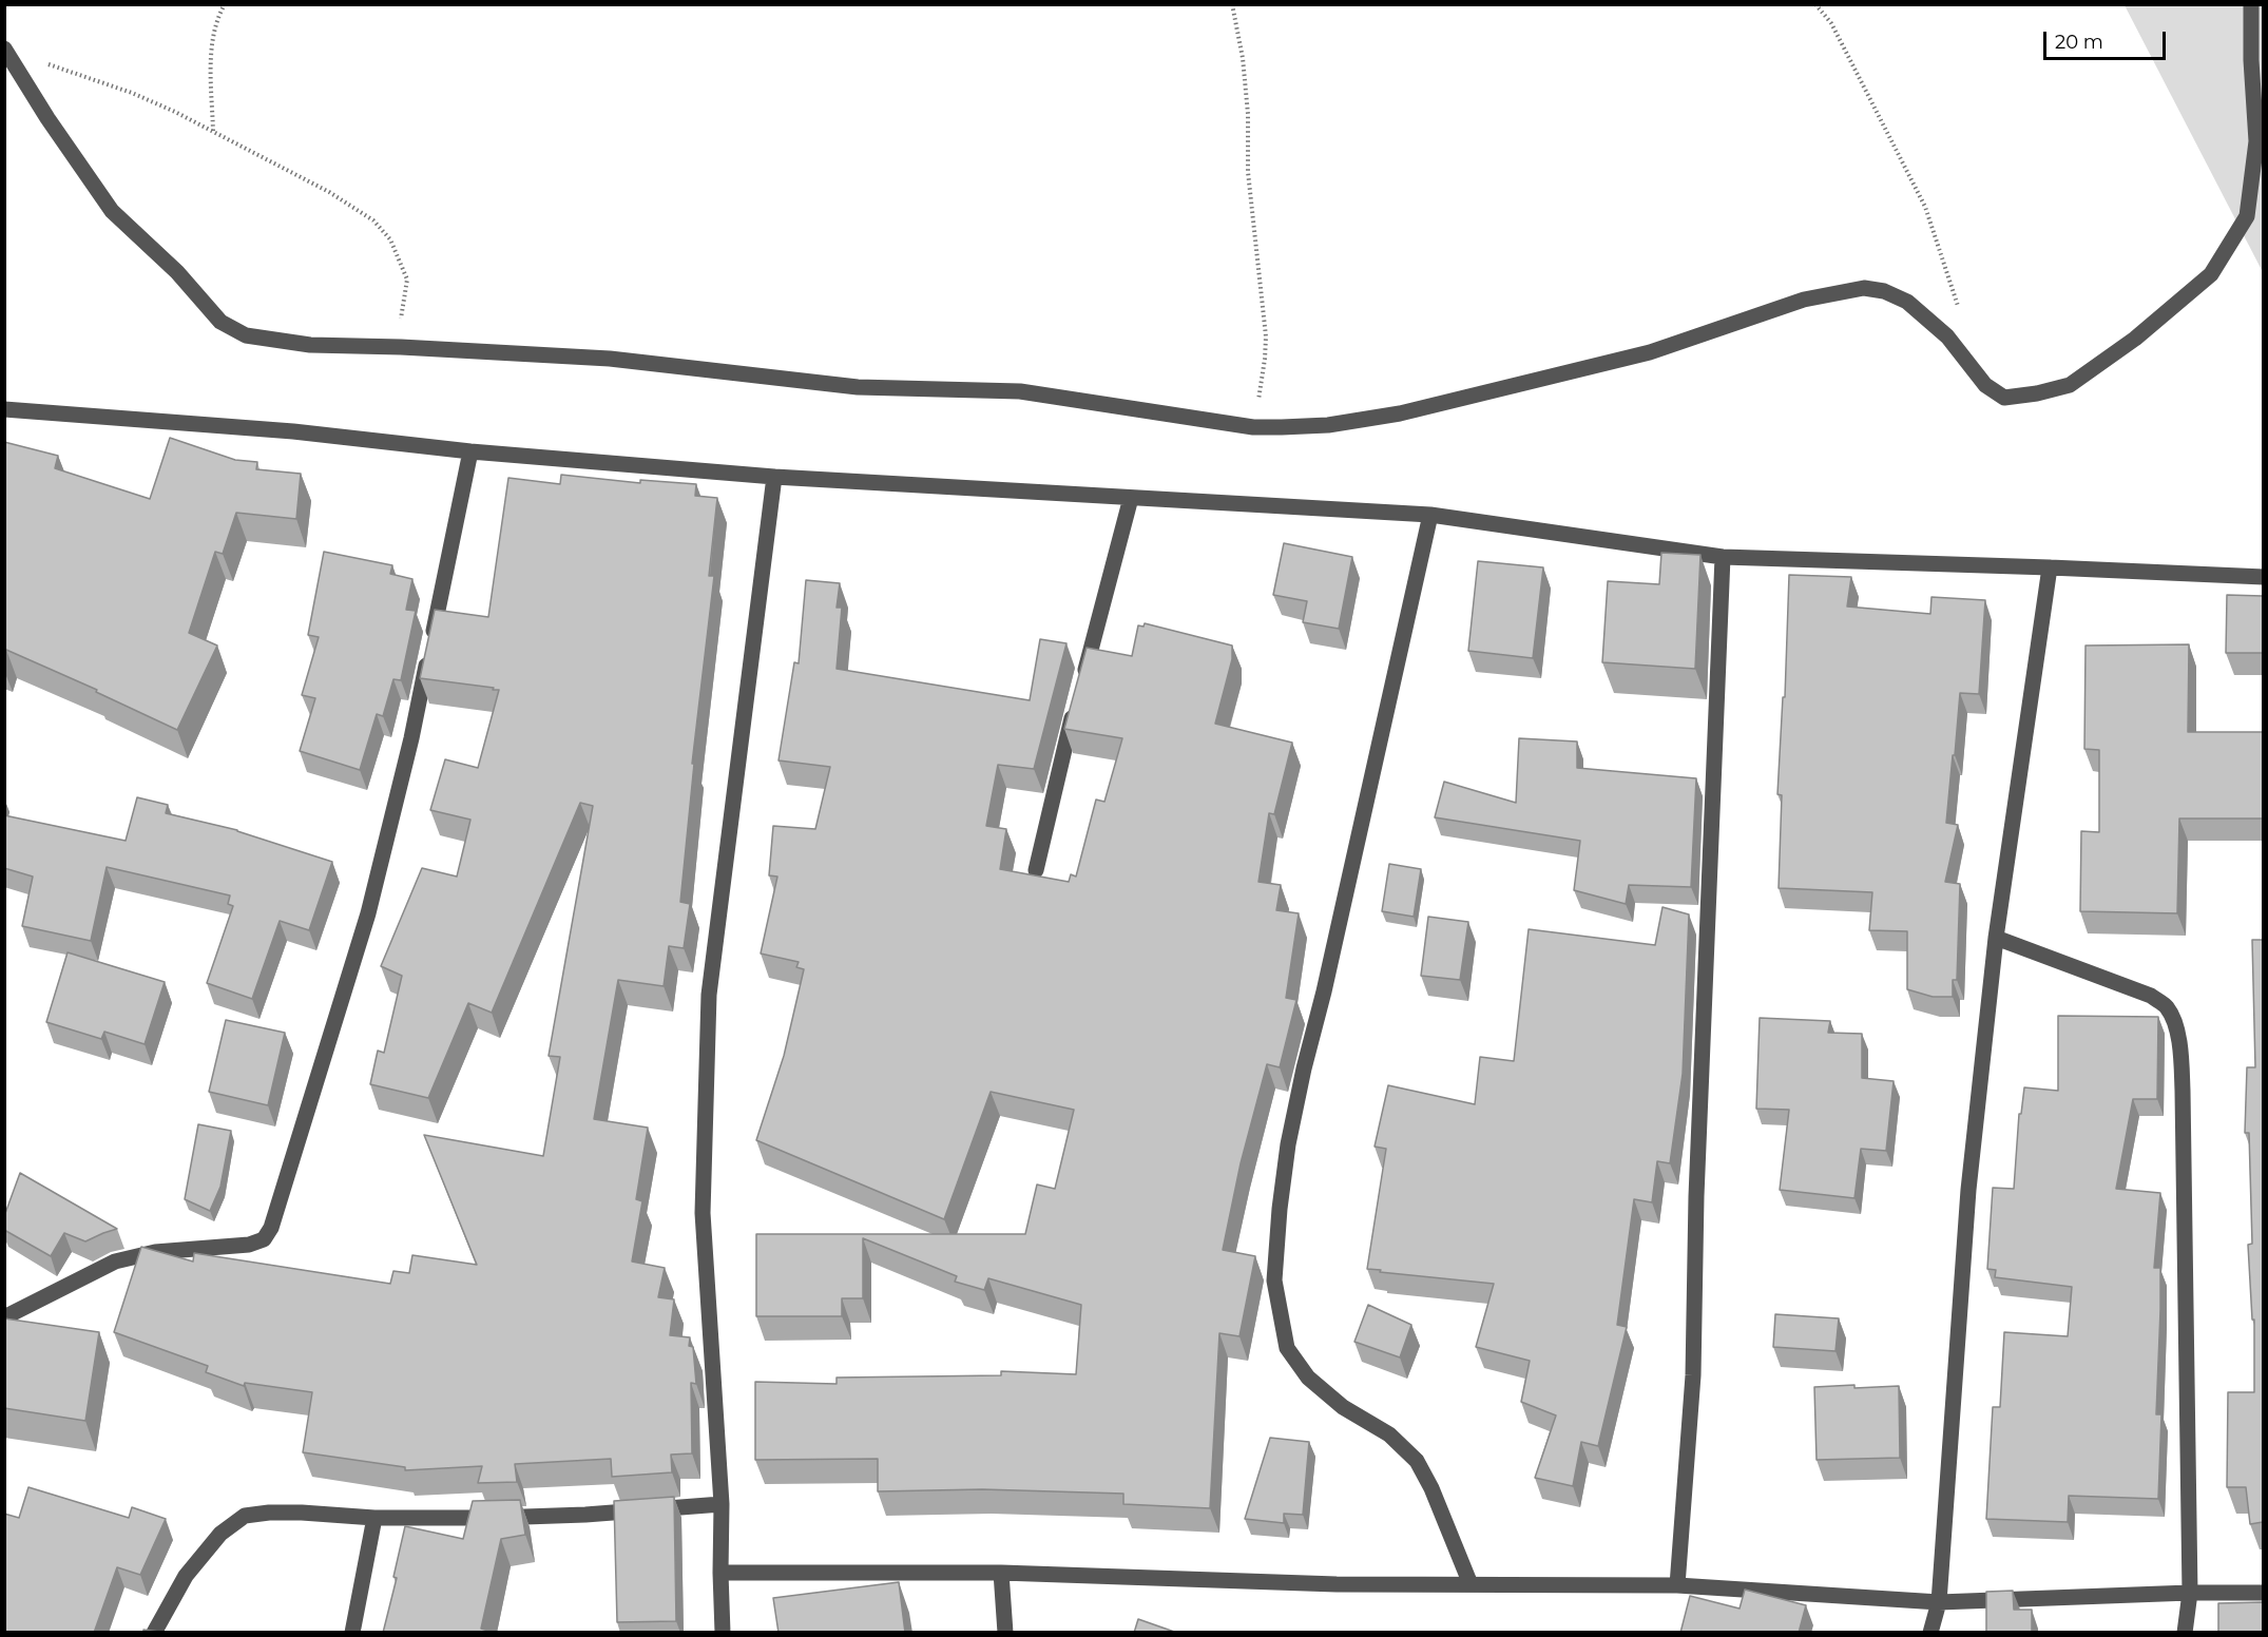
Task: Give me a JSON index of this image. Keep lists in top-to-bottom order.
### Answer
{
  "scale_bar": "20 m"
}
